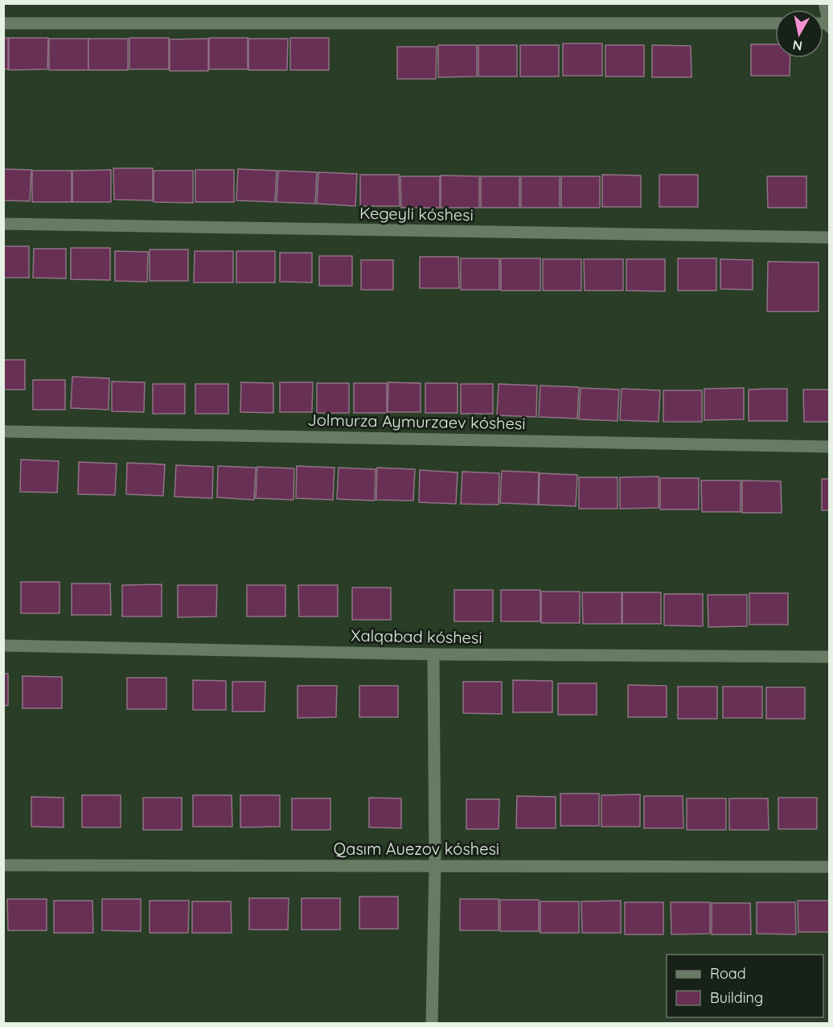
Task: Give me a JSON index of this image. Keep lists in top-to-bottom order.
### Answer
{
  "streets": {
    "street": [
      "Kegeyli kóshesi",
      "Jolmurza Aymurzaev kóshesi",
      "Xalqabad kóshesi",
      "Qasım Auezov kóshesi"
    ]
  },
  "legend": ["Road", "Building"],
  "north": "bottom"
}
